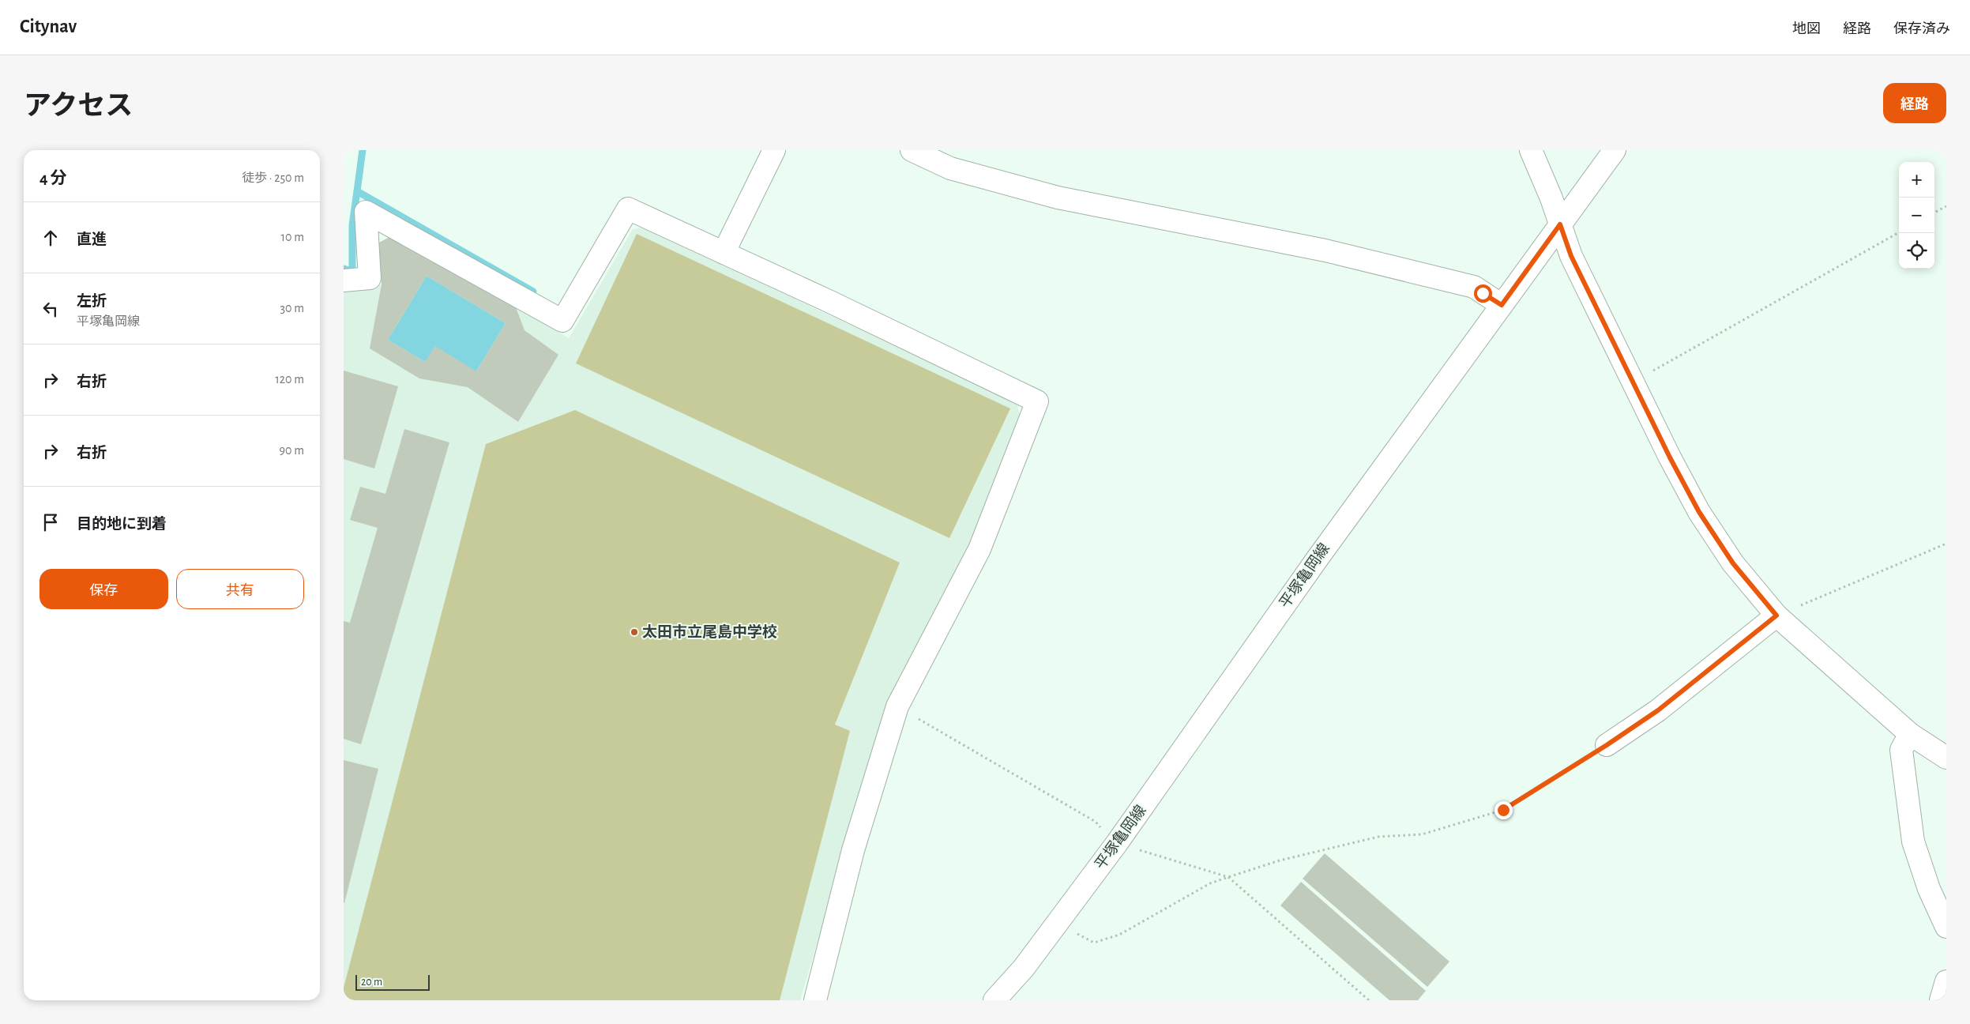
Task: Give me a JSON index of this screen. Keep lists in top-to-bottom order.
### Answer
{
  "streets": {
    "street": ["平塚亀岡線"]
  },
  "places": ["太田市立尾島中学校"],
  "scale_bar": "20 m",
  "page": {
    "header": "Citynav",
    "nav": ["地図", "経路", "保存済み"],
    "title": "アクセス",
    "buttons": [
      "経路",
      ["保存", "共有"]
    ],
    "heading": ["4 分", "徒歩 · 250 m"],
    "map_buttons": ["+", "−"],
    "list": [
      ["直進", "10 m"],
      ["左折", "平塚亀岡線", "30 m"],
      ["右折", "120 m"],
      ["右折", "90 m"],
      "目的地に到着"
    ],
    "scale": "20 m"
  }
}
